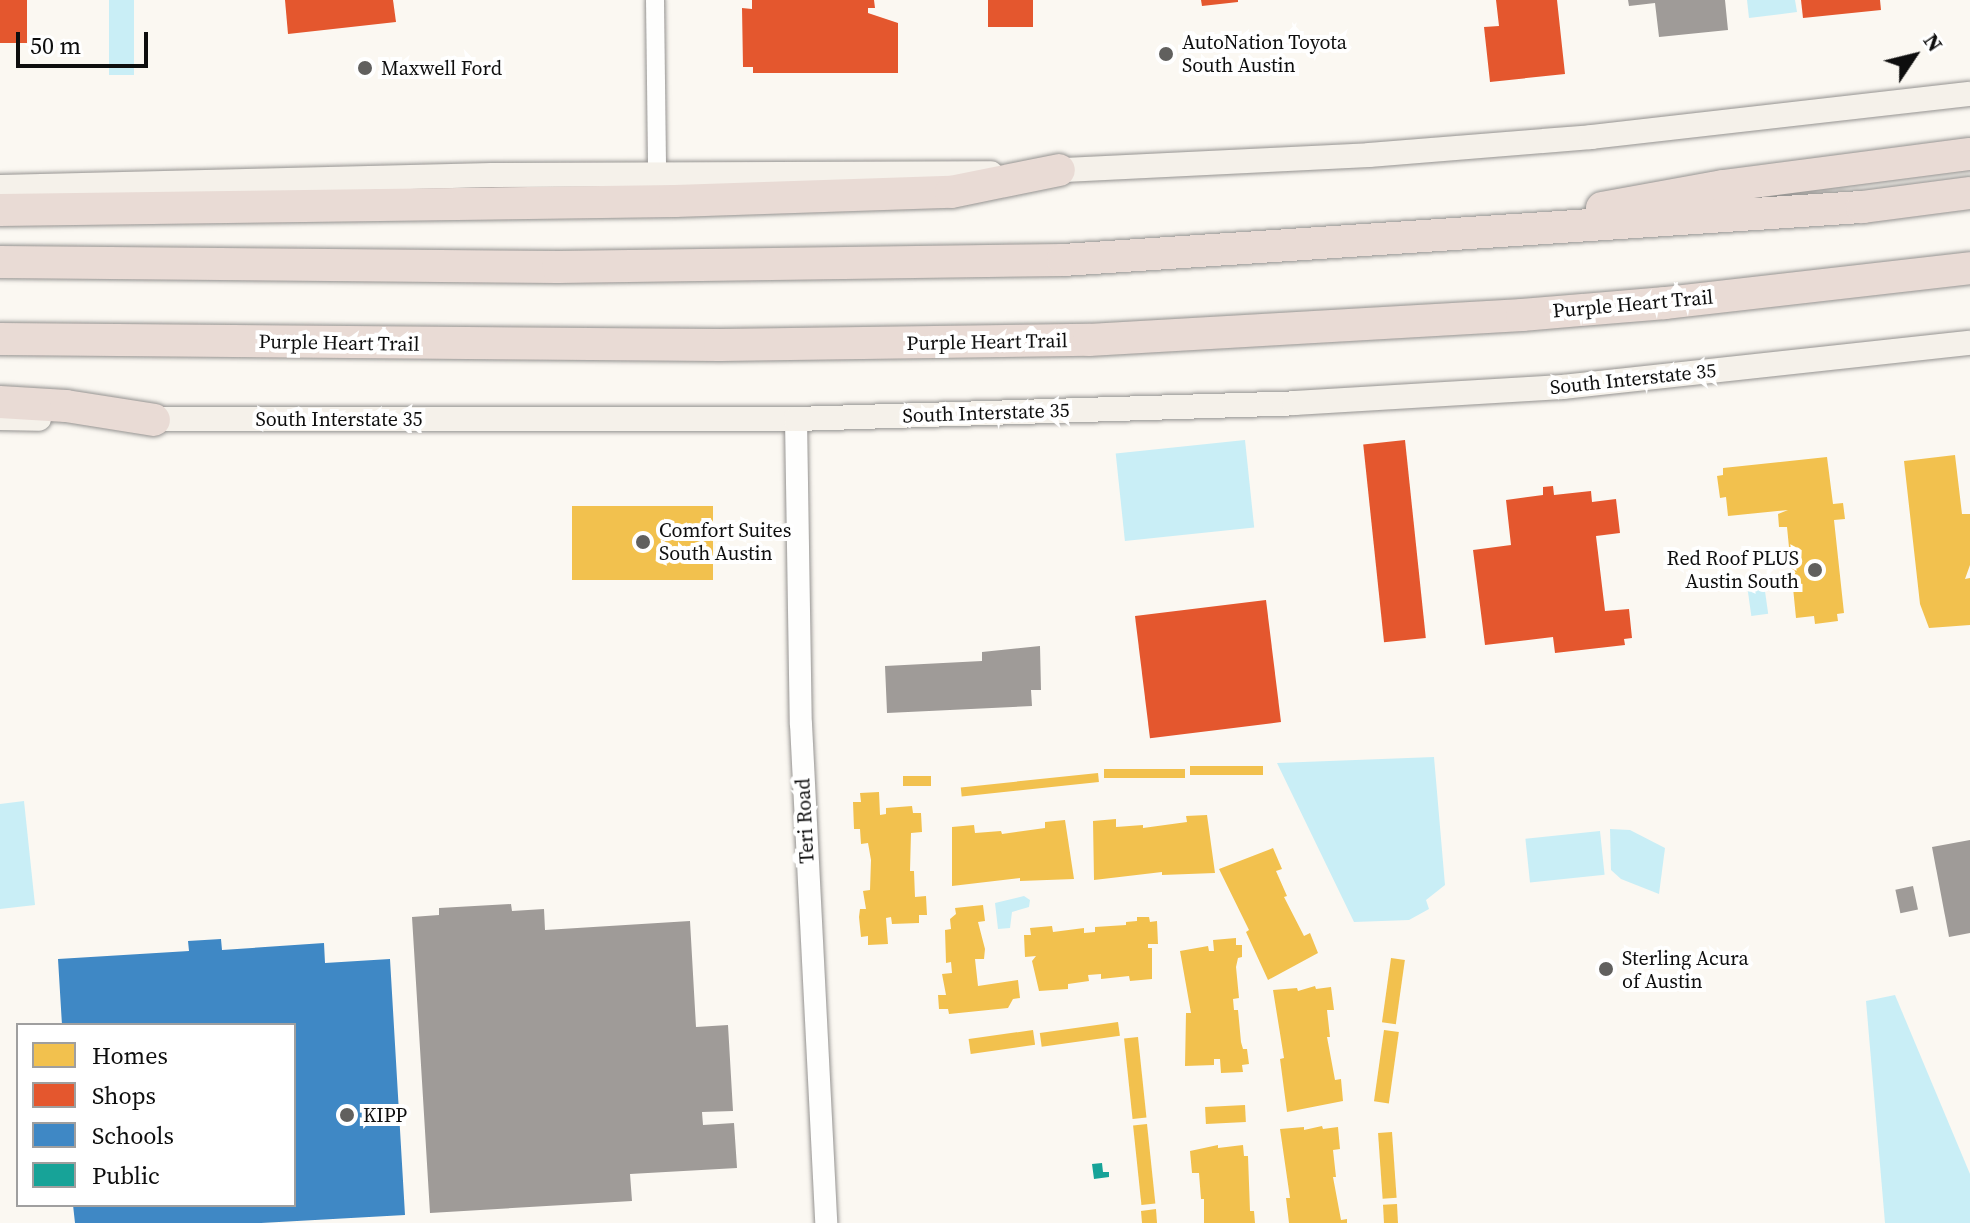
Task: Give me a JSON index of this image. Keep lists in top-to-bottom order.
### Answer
{
  "streets": {
    "highway": ["Purple Heart Trail"],
    "main road": ["South Interstate 35"],
    "street": ["Teri Road"]
  },
  "crossings": [
    ["South Interstate 35", "Teri Road"]
  ],
  "places": [
    "AutoNation Toyota South Austin",
    "Maxwell Ford",
    "Comfort Suites South Austin",
    "Red Roof PLUS Austin South",
    "Sterling Acura of Austin",
    "KIPP"
  ],
  "legend": [
    "Homes",
    "Shops",
    "Schools",
    "Public"
  ],
  "scale_bar": "50 m",
  "north": "top right"
}
